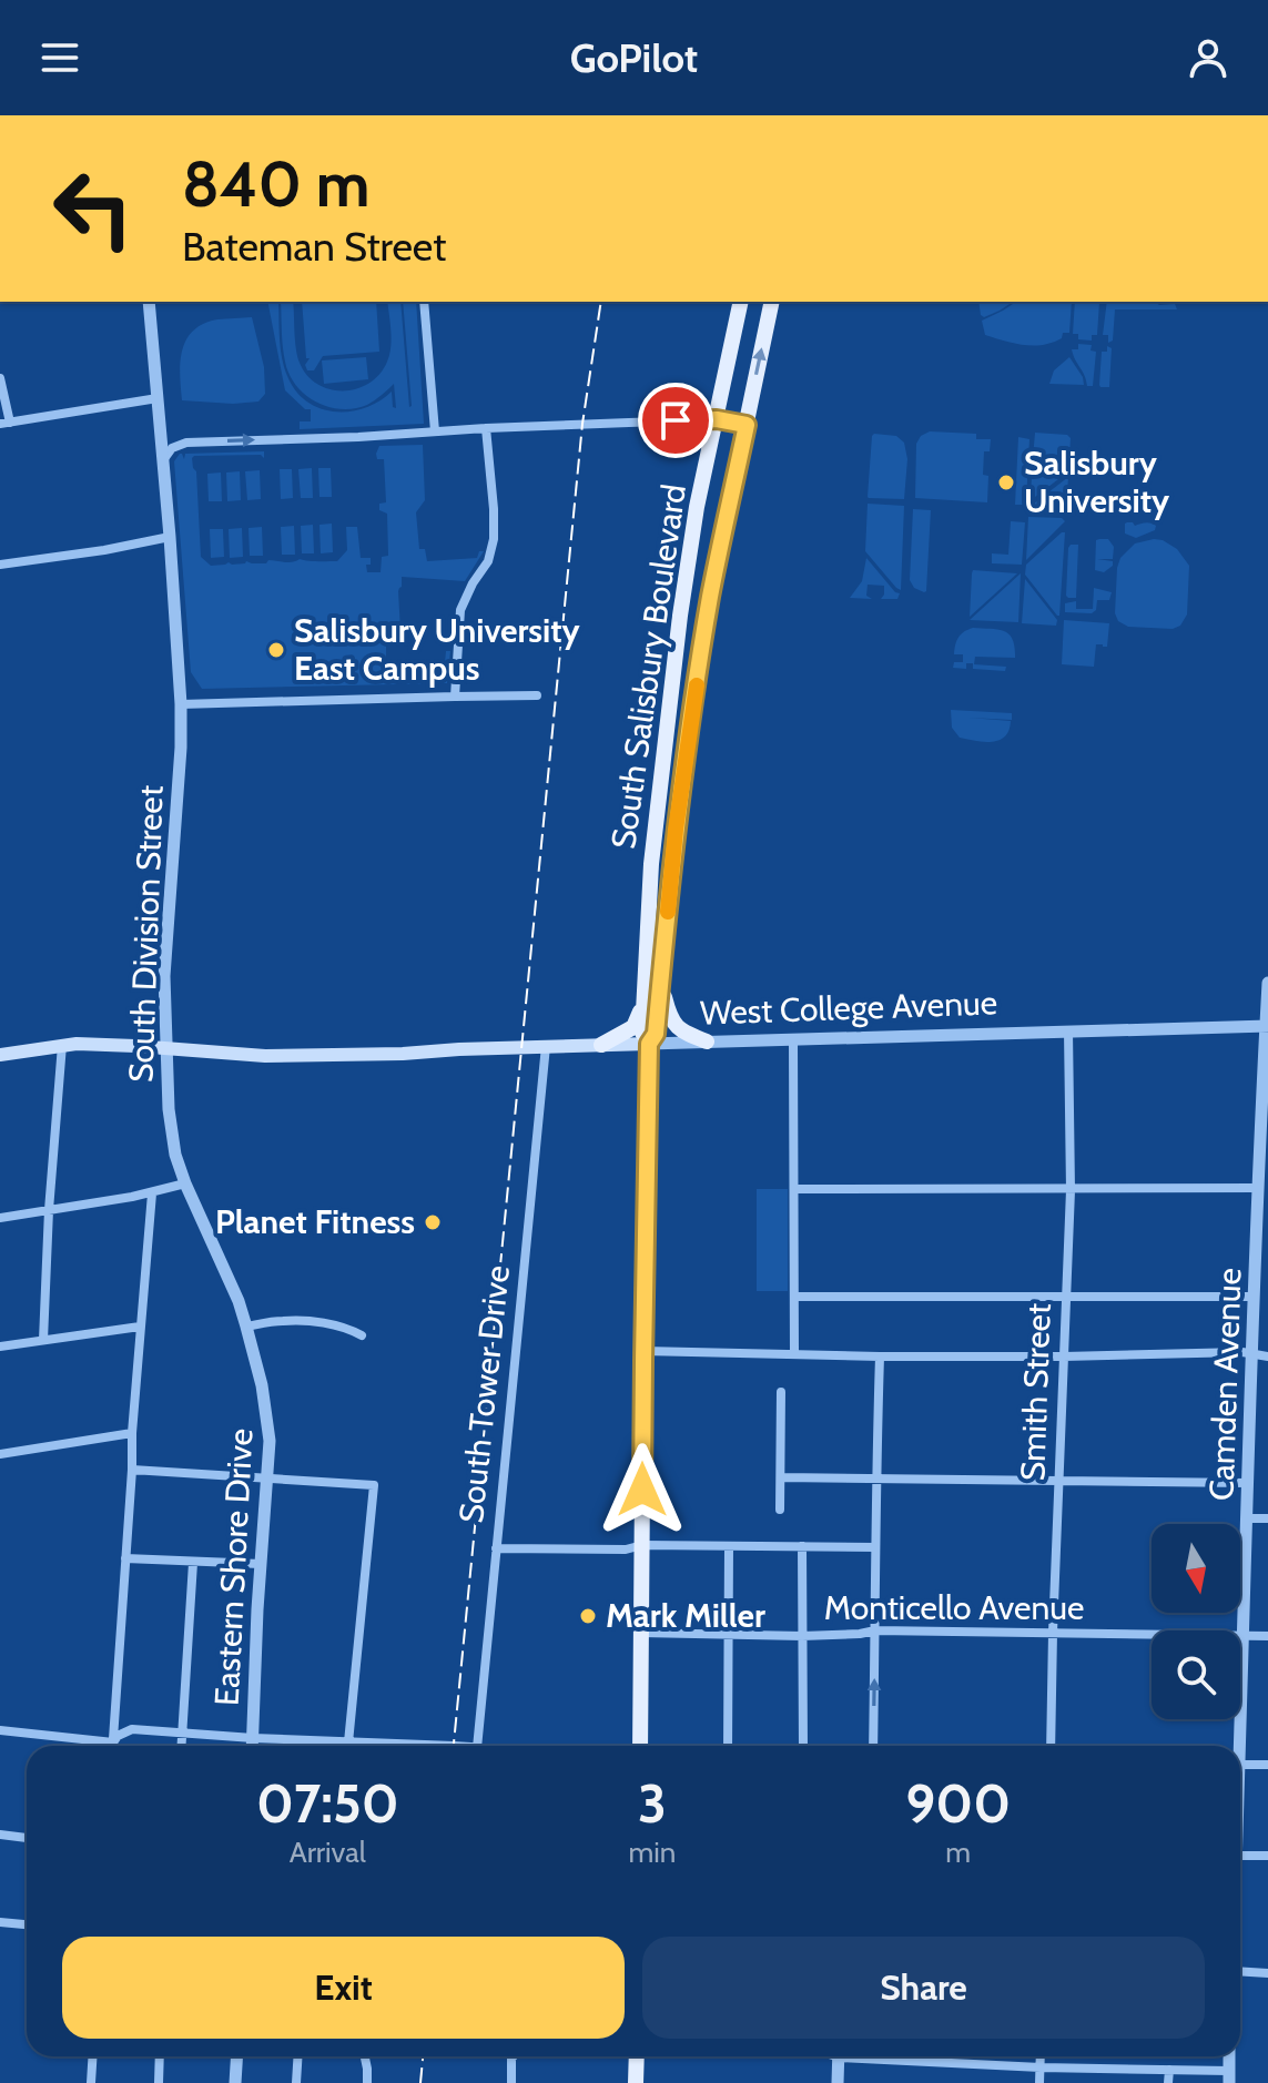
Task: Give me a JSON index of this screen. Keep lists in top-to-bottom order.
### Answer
{
  "streets": {
    "main road": ["South Salisbury Boulevard", "West College Avenue"],
    "street": [
      "South Division Street",
      "Camden Avenue",
      "Smith Street",
      "South Tower Drive",
      "Eastern Shore Drive",
      "Monticello Avenue"
    ]
  },
  "crossings": [
    ["South Salisbury Boulevard", "West College Avenue"],
    ["South Salisbury Boulevard", "Monticello Avenue"],
    ["South Division Street", "West College Avenue"],
    ["South Division Street", "Eastern Shore Drive"],
    ["West College Avenue", "Camden Avenue"],
    ["West College Avenue", "Smith Street"],
    ["West College Avenue", "South Tower Drive"],
    ["Camden Avenue", "Monticello Avenue"],
    ["Smith Street", "Monticello Avenue"]
  ],
  "places": [
    "Salisbury University",
    "Salisbury University East Campus",
    "Planet Fitness",
    "Mark Miller"
  ],
  "north": "bottom",
  "page": {
    "header": "GoPilot",
    "turn": ["840 m", "Bateman Street"],
    "eta": [
      "07:50",
      "Arrival",
      "3",
      "min",
      "900",
      "m"
    ],
    "buttons": ["Exit", "Share"]
  }
}
